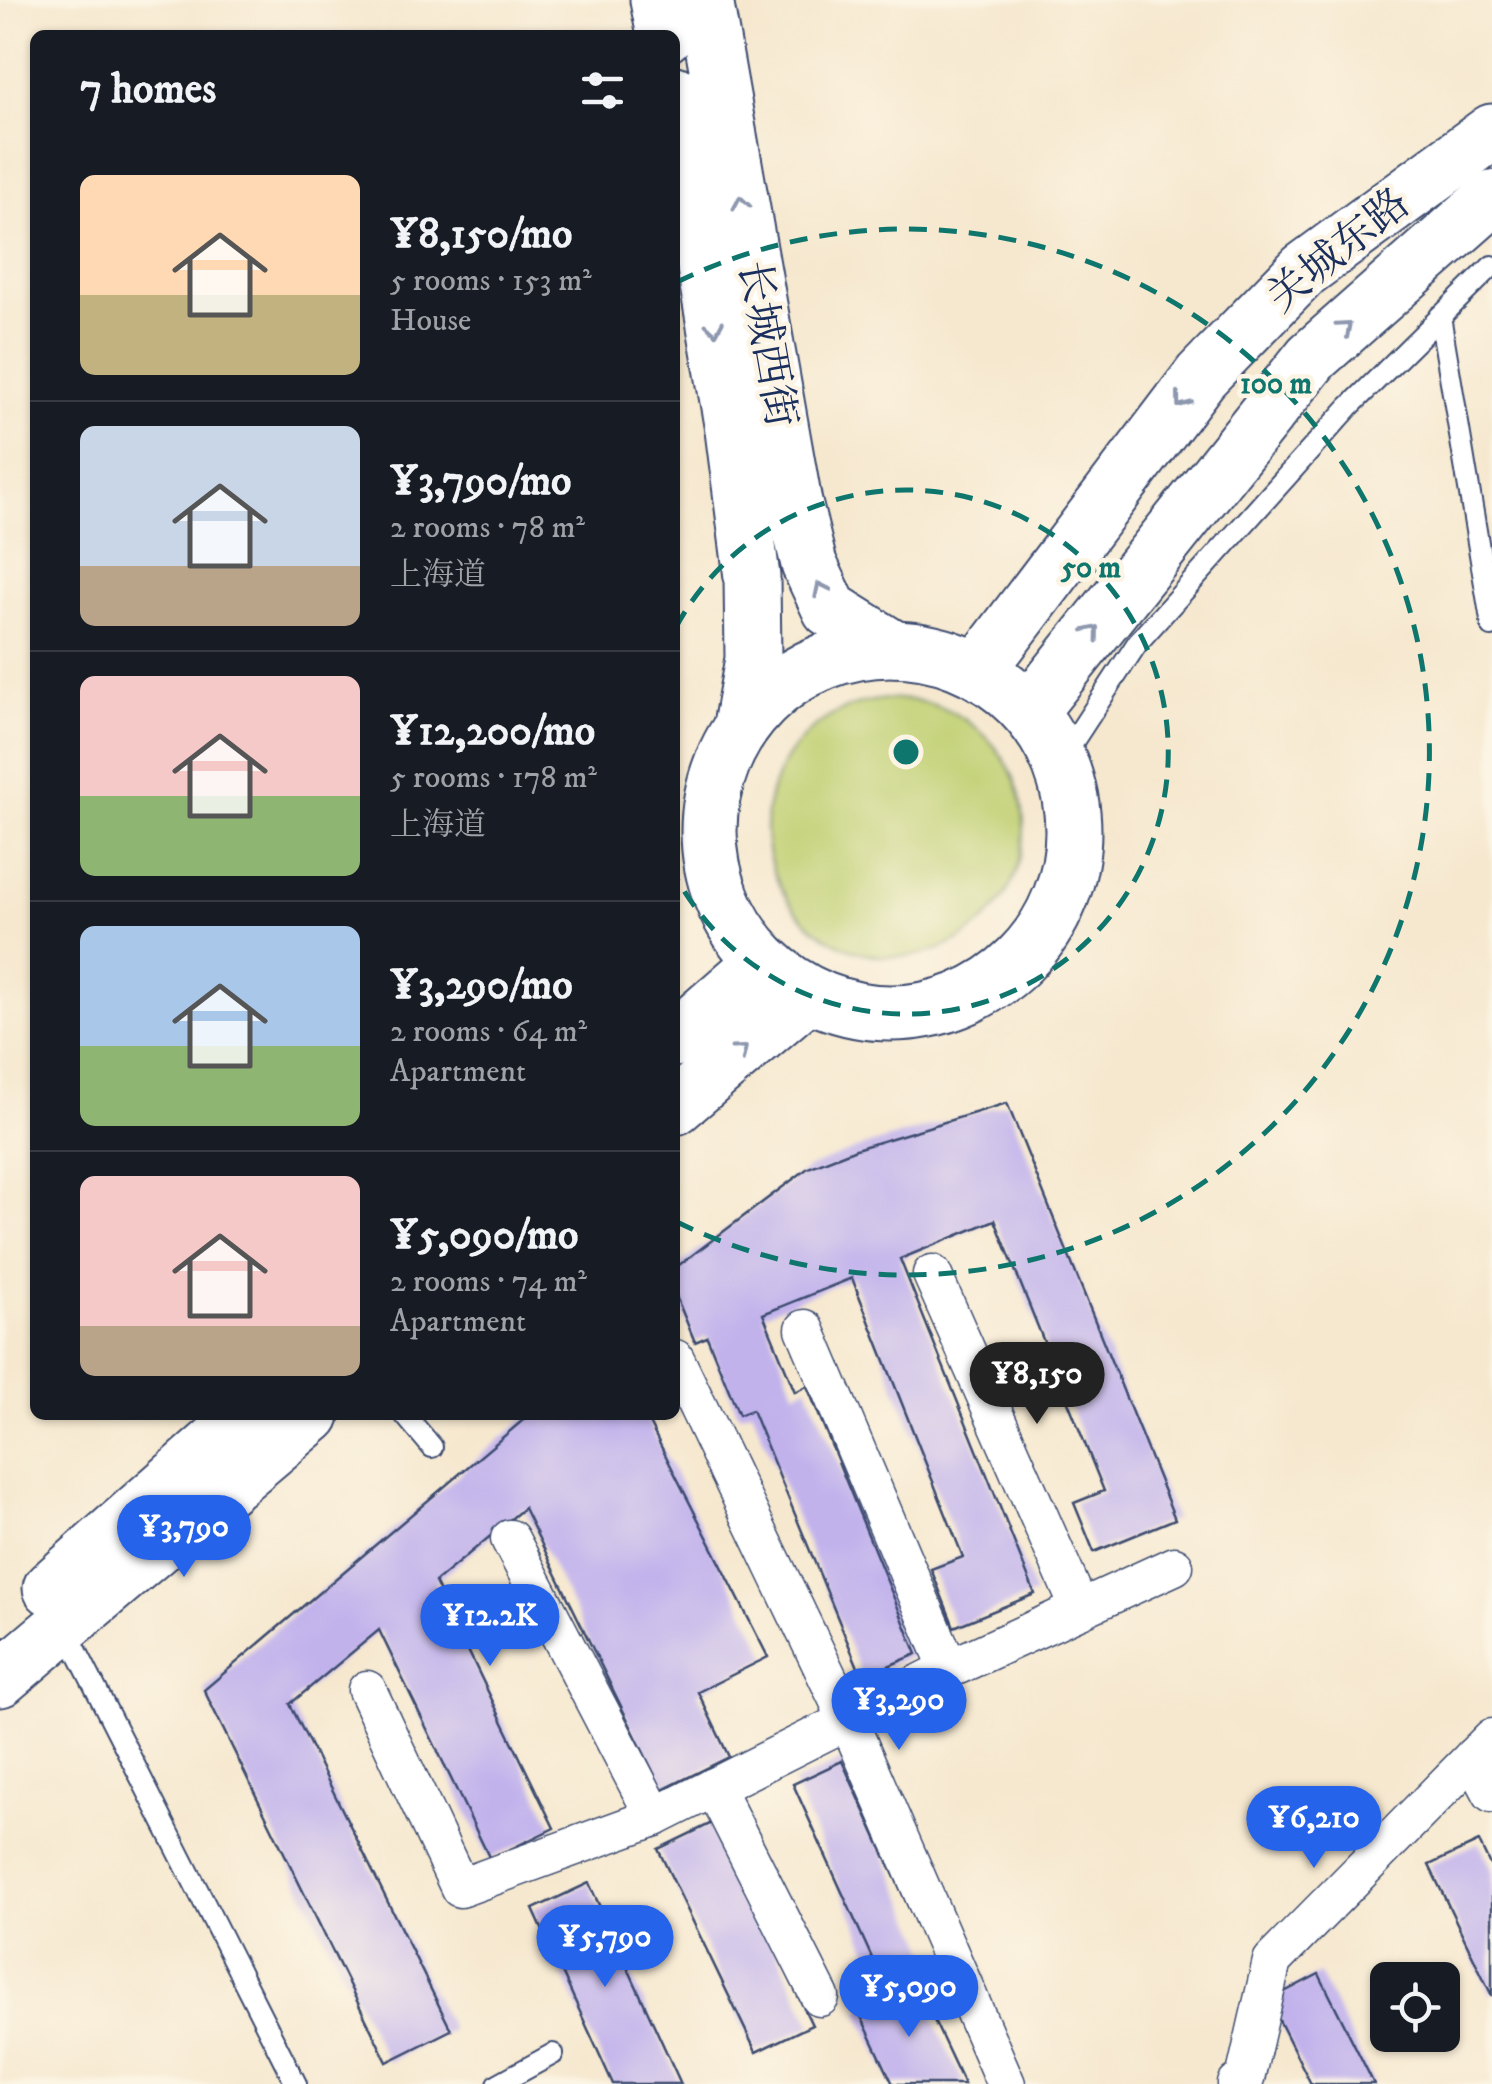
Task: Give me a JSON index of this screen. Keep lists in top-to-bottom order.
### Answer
{
  "streets": {
    "main road": ["关城东路", "长城西街"]
  },
  "page": {
    "heading": "7 homes",
    "list": [
      {
        "name": "¥8,150/mo",
        "note": "5 rooms · 153 m² · House"
      },
      {
        "name": "¥3,790/mo",
        "note": "2 rooms · 78 m² · 上海道"
      },
      {
        "name": "¥12,200/mo",
        "note": "5 rooms · 178 m² · 上海道"
      },
      {
        "name": "¥3,290/mo",
        "note": "2 rooms · 64 m² · Apartment"
      },
      {
        "name": "¥5,090/mo",
        "note": "2 rooms · 74 m² · Apartment"
      }
    ],
    "price": [
      "¥8,150",
      "¥3,790",
      "¥12.2K",
      "¥3,290",
      "¥6,210",
      "¥5,790",
      "¥5,090"
    ]
  },
  "rings": ["100 m", "50 m"]
}
